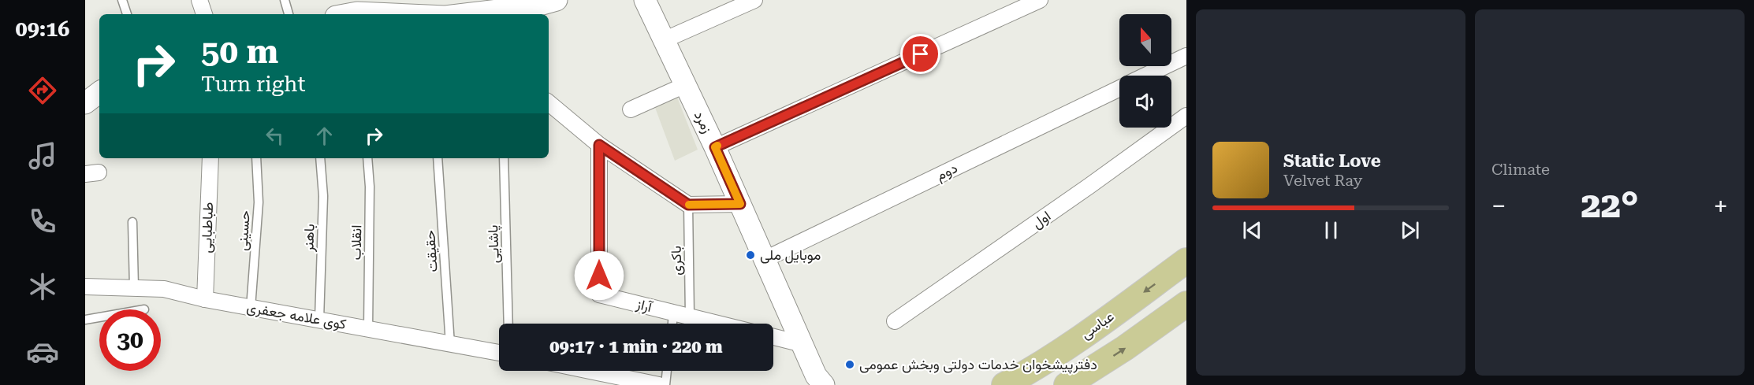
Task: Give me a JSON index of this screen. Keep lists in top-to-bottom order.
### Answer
{
  "streets": {
    "main road": ["عباسى"],
    "street": [
      "زمرد",
      "دوم",
      "اول",
      "طباطبایی",
      "آراز",
      "کوی علامه جعفری"
    ],
    "lane": [
      "حسینی",
      "باهنر",
      "انقلاب",
      "پاشایی",
      "حقیقت",
      "باکری"
    ]
  },
  "crossings": [
    ["زمرد", "دوم"],
    ["طباطبایی", "کوی علامه جعفری"],
    ["حسینی", "کوی علامه جعفری"],
    ["باهنر", "کوی علامه جعفری"],
    ["انقلاب", "کوی علامه جعفری"],
    ["حقیقت", "کوی علامه جعفری"],
    ["باکری", "آراز"]
  ],
  "places": ["موبایل ملی", "دفترپیشخوان خدمات دولتی وبخش عمومی"],
  "north": "top",
  "page": {
    "tabs": "09:16",
    "tile": "Climate",
    "turn": ["50 m", "Turn right"],
    "song": ["Static Love", "Velvet Ray"],
    "heat": ["−", "22°", "+"],
    "limit": "30",
    "trip": "09:17 · 1 min · 220 m"
  }
}
